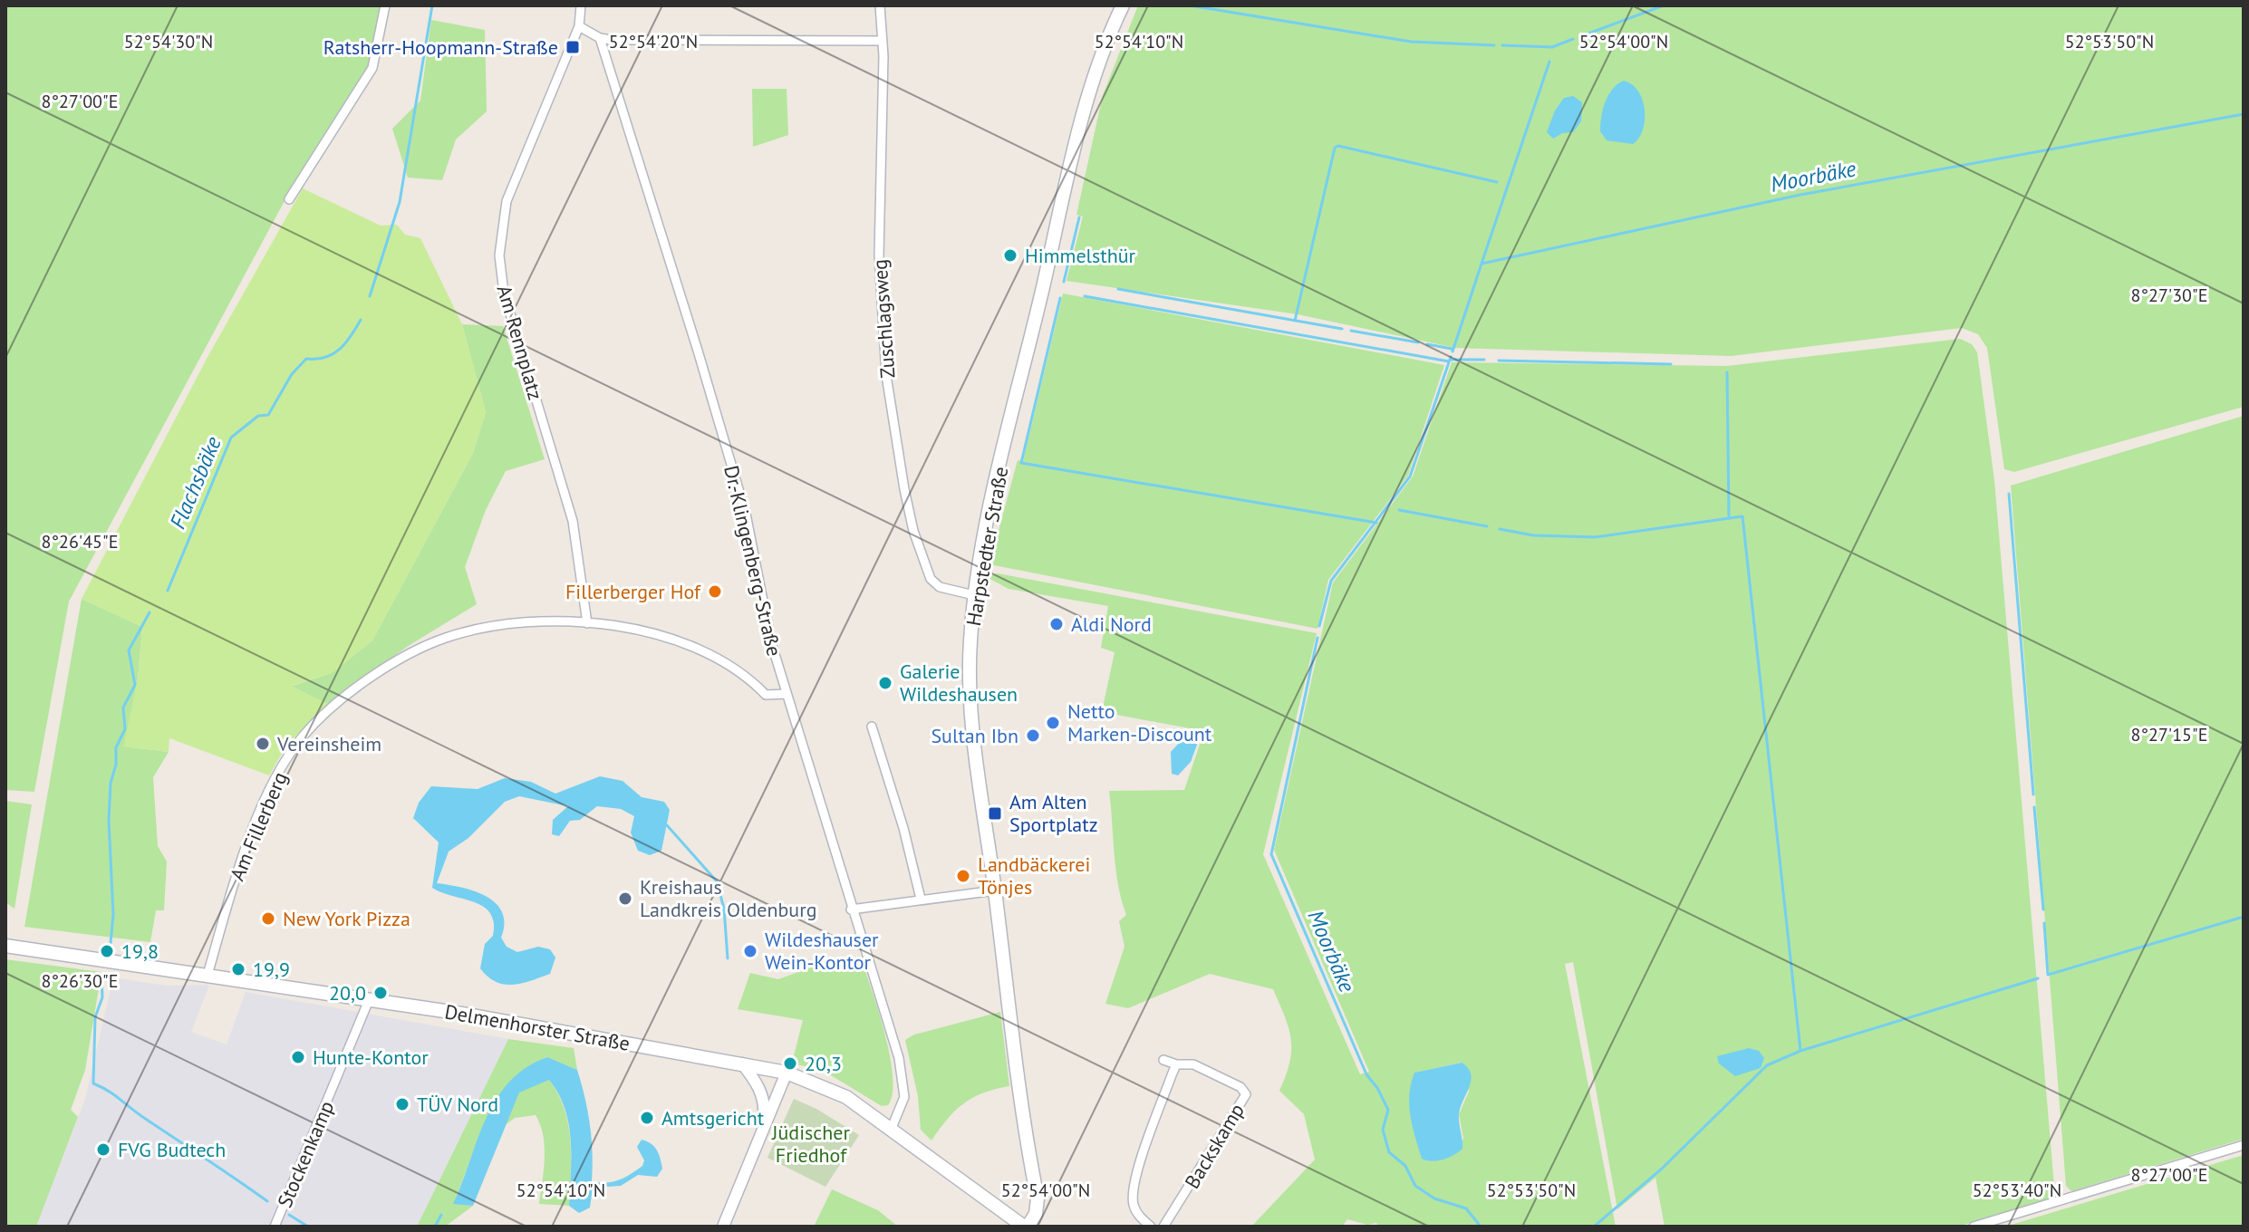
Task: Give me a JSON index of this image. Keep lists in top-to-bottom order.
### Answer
{
  "streets": {
    "main road": ["Harpstedter Straße", "Delmenhorster Straße"],
    "street": [
      "Zuschlagsweg",
      "Am Rennplatz",
      "Dr.-Klingenberg-Straße",
      "Am Fillerberg",
      "Backskamp",
      "Stockenkamp"
    ]
  },
  "crossings": [
    ["Zuschlagsweg", "Harpstedter Straße"],
    ["Am Rennplatz", "Am Fillerberg"],
    ["Harpstedter Straße", "Delmenhorster Straße"],
    ["Dr.-Klingenberg-Straße", "Am Fillerberg"],
    ["Dr.-Klingenberg-Straße", "Delmenhorster Straße"],
    ["Am Fillerberg", "Delmenhorster Straße"],
    ["Delmenhorster Straße", "Stockenkamp"]
  ],
  "water": ["Moorbäke", "Flachsbäke"],
  "parks": ["Jüdischer Friedhof"],
  "places": {
    "transit": ["Ratsherr-Hoopmann-Straße", "Am Alten Sportplatz"],
    "other": [
      "Himmelsthür",
      "Fillerberger Hof",
      "Aldi Nord",
      "Galerie Wildeshausen",
      "Netto Marken-Discount",
      "Sultan Ibn",
      "Vereinsheim",
      "Landbäckerei Tönjes",
      "Kreishaus Landkreis Oldenburg",
      "New York Pizza",
      "19,8",
      "Wildeshauser Wein-Kontor",
      "19,9",
      "20,0",
      "Hunte-Kontor",
      "20,3",
      "TÜV Nord",
      "Amtsgericht",
      "FVG Budtech"
    ]
  },
  "coordinates": [
    "52°54'30\"N",
    "52°54'20\"N",
    "52°54'10\"N",
    "52°54'00\"N",
    "52°53'50\"N",
    "8°27'00\"E",
    "8°27'30\"E",
    "8°26'45\"E",
    "8°27'15\"E",
    "8°26'30\"E",
    "52°53'40\"N"
  ]
}
